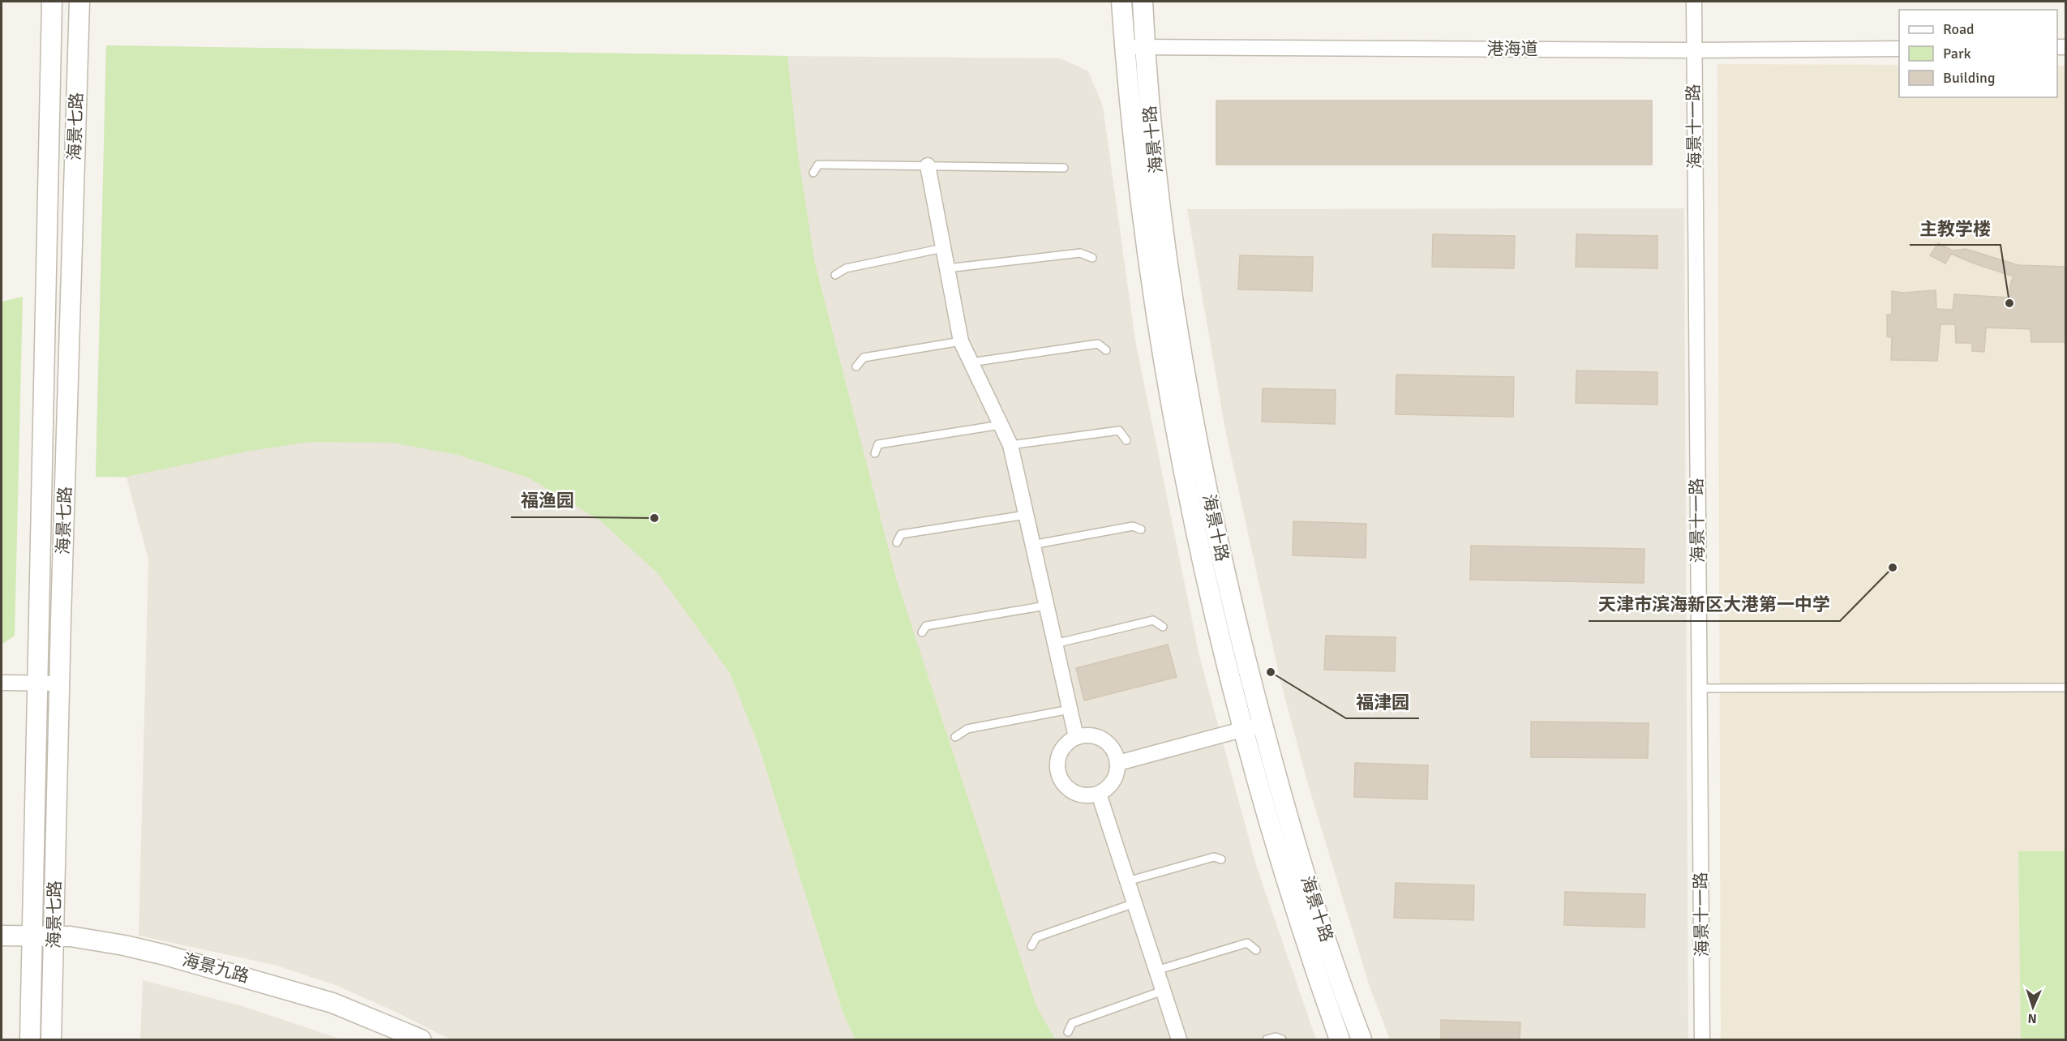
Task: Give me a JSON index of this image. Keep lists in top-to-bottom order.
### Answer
{
  "streets": {
    "street": [
      "港海道",
      "海景七路",
      "海景十一路",
      "海景十路",
      "海景九路"
    ]
  },
  "crossings": [
    ["港海道", "海景十一路"],
    ["港海道", "海景十路"],
    ["海景七路", "海景九路"]
  ],
  "places": [
    "主教学楼",
    "福渔园",
    "天津市滨海新区大港第一中学",
    "福津园"
  ],
  "legend": ["Road", "Park", "Building"],
  "north": "bottom"
}
